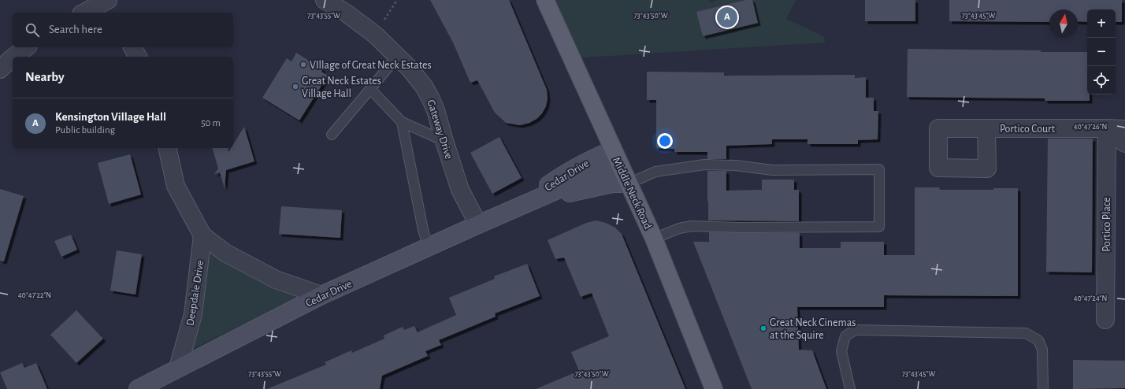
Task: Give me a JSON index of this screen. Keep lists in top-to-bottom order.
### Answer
{
  "streets": {
    "main road": ["Middle Neck Road"],
    "street": [
      "Portico Court",
      "Gateway Drive",
      "Cedar Drive",
      "Portico Place",
      "Deepdale Drive"
    ]
  },
  "crossings": [
    ["Portico Court", "Portico Place"],
    ["Gateway Drive", "Cedar Drive"],
    ["Cedar Drive", "Middle Neck Road"],
    ["Cedar Drive", "Deepdale Drive"]
  ],
  "places": ["VIllage of Great Neck Estates", "Great Neck Estates Village Hall", "Great Neck Cinemas at the Squire"],
  "north": "top",
  "page": {
    "pins": "A",
    "map_buttons": ["+", "−"],
    "search": "Search here",
    "heading": "Nearby",
    "list": [
      {
        "mark": "A",
        "name": "Kensington Village Hall",
        "note": "Public building",
        "value": "50 m"
      }
    ]
  },
  "coordinates": [
    "73°43'55\"W",
    "73°43'50\"W",
    "73°43'45\"W",
    "40°47'26\"N",
    "40°47'22\"N",
    "40°47'24\"N"
  ]
}
